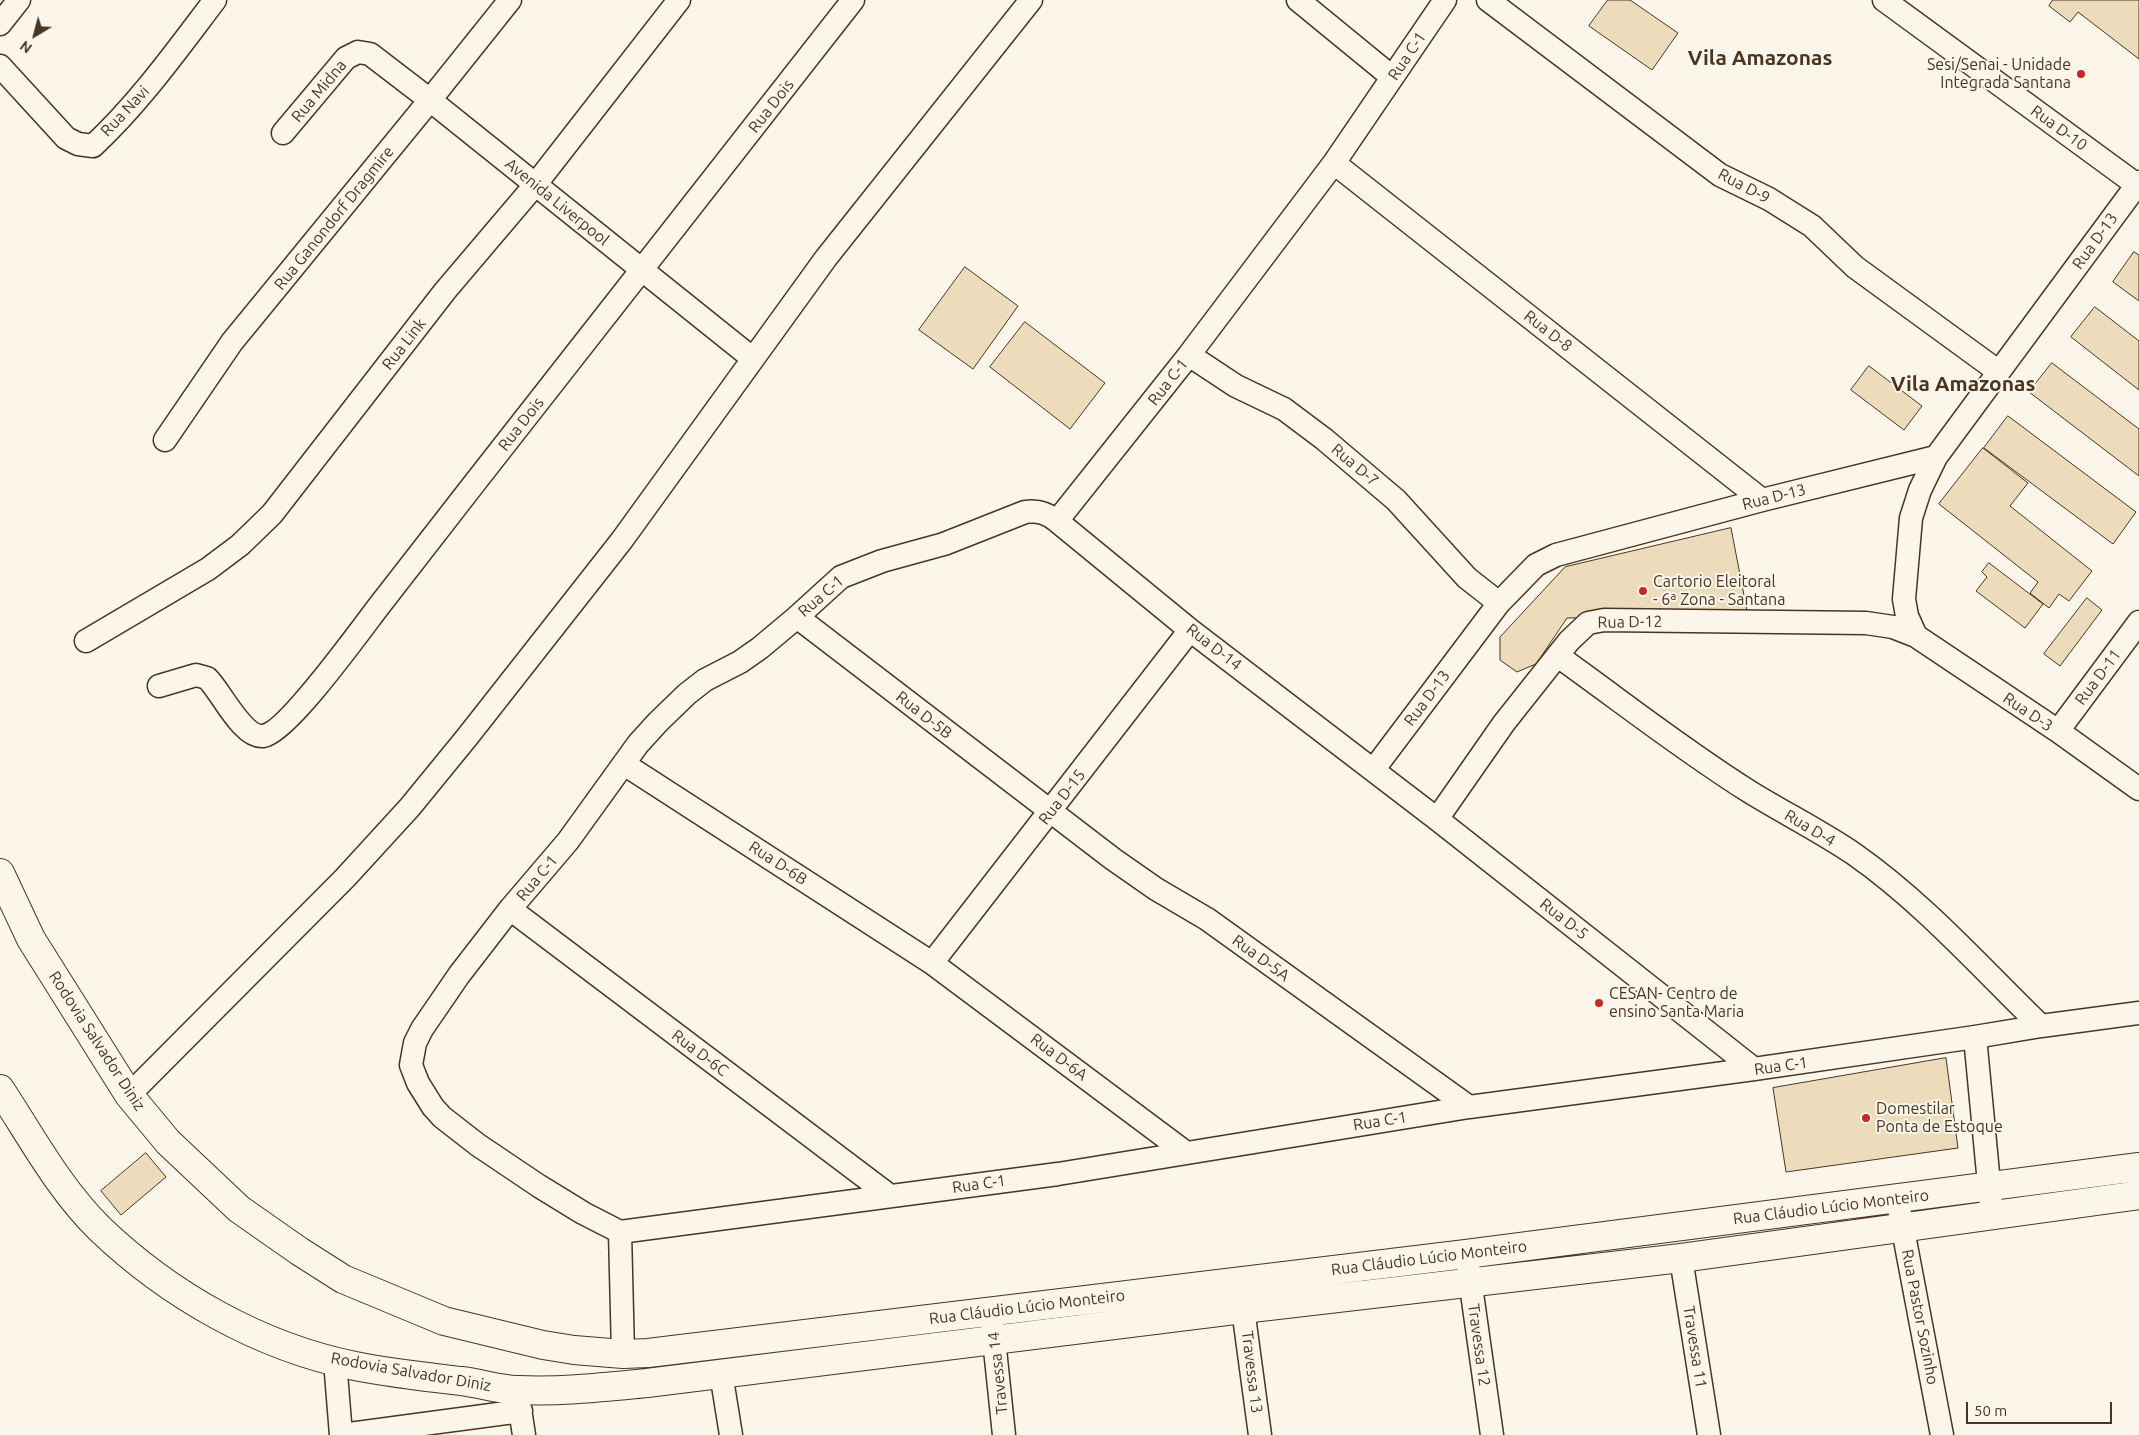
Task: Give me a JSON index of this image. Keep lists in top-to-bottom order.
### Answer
{
  "streets": {
    "main road": ["Rodovia Salvador Diniz", "Rua Cláudio Lúcio Monteiro"],
    "street": [
      "Rua C-1",
      "Rua Midna",
      "Rua Dois",
      "Rua Navi",
      "Rua D-10",
      "Rua D-9",
      "Avenida Liverpool",
      "Rua Ganondorf Dragmire",
      "Rua D-13",
      "Rua D-8",
      "Rua Link",
      "Rua D-7",
      "Rua D-12",
      "Rua D-14",
      "Rua D-11",
      "Rua D-3",
      "Rua D-5B",
      "Rua D-15",
      "Rua D-4",
      "Rua D-6B",
      "Rua D-5",
      "Rua D-5A",
      "Rua D-6C",
      "Rua D-6A",
      "Rua Pastor Sozinho",
      "Travessa 12",
      "Travessa 11",
      "Travessa 13",
      "Travessa 14"
    ]
  },
  "crossings": [
    ["Rua C-1", "Rua D-8"],
    ["Rua C-1", "Rua D-7"],
    ["Rua C-1", "Rua D-14"],
    ["Rua C-1", "Rua D-5B"],
    ["Rua C-1", "Rua D-4"],
    ["Rua C-1", "Rua D-6B"],
    ["Rua C-1", "Rua D-5"],
    ["Rua C-1", "Rua D-5A"],
    ["Rua C-1", "Rua D-6C"],
    ["Rua C-1", "Rua D-6A"],
    ["Rua Midna", "Avenida Liverpool"],
    ["Rua Dois", "Avenida Liverpool"],
    ["Rua D-10", "Rua D-13"],
    ["Rua D-9", "Rua D-13"],
    ["Avenida Liverpool", "Rua Ganondorf Dragmire"],
    ["Avenida Liverpool", "Rua Link"],
    ["Rua D-13", "Rua D-8"],
    ["Rua D-13", "Rua D-7"],
    ["Rua D-13", "Rua D-14"],
    ["Rua D-13", "Rua D-5"],
    ["Rua D-12", "Rua D-3"],
    ["Rua D-12", "Rua D-4"],
    ["Rua D-12", "Rua D-5"],
    ["Rua D-14", "Rua D-15"],
    ["Rua D-14", "Rua D-5"],
    ["Rua D-11", "Rua D-3"],
    ["Rua D-5B", "Rua D-15"],
    ["Rua D-5B", "Rua D-5A"],
    ["Rua D-15", "Rua D-6B"],
    ["Rua D-15", "Rua D-5A"],
    ["Rua D-15", "Rua D-6A"],
    ["Rua D-6B", "Rua D-6A"],
    ["Rodovia Salvador Diniz", "Rua Cláudio Lúcio Monteiro"],
    ["Rua Cláudio Lúcio Monteiro", "Rua Pastor Sozinho"],
    ["Rua Cláudio Lúcio Monteiro", "Travessa 12"],
    ["Rua Cláudio Lúcio Monteiro", "Travessa 11"],
    ["Rua Cláudio Lúcio Monteiro", "Travessa 13"],
    ["Rua Cláudio Lúcio Monteiro", "Travessa 14"]
  ],
  "districts": ["Vila Amazonas", "Vila Amazonas"],
  "places": [
    "Sesi/Senai - Unidade Integrada Santana",
    "Cartorio Eleitoral - 6ª Zona - Santana",
    "CESAN- Centro de ensino Santa Maria",
    "Domestilar Ponta de Estoque"
  ],
  "scale_bar": "50 m",
  "north": "bottom left"
}
